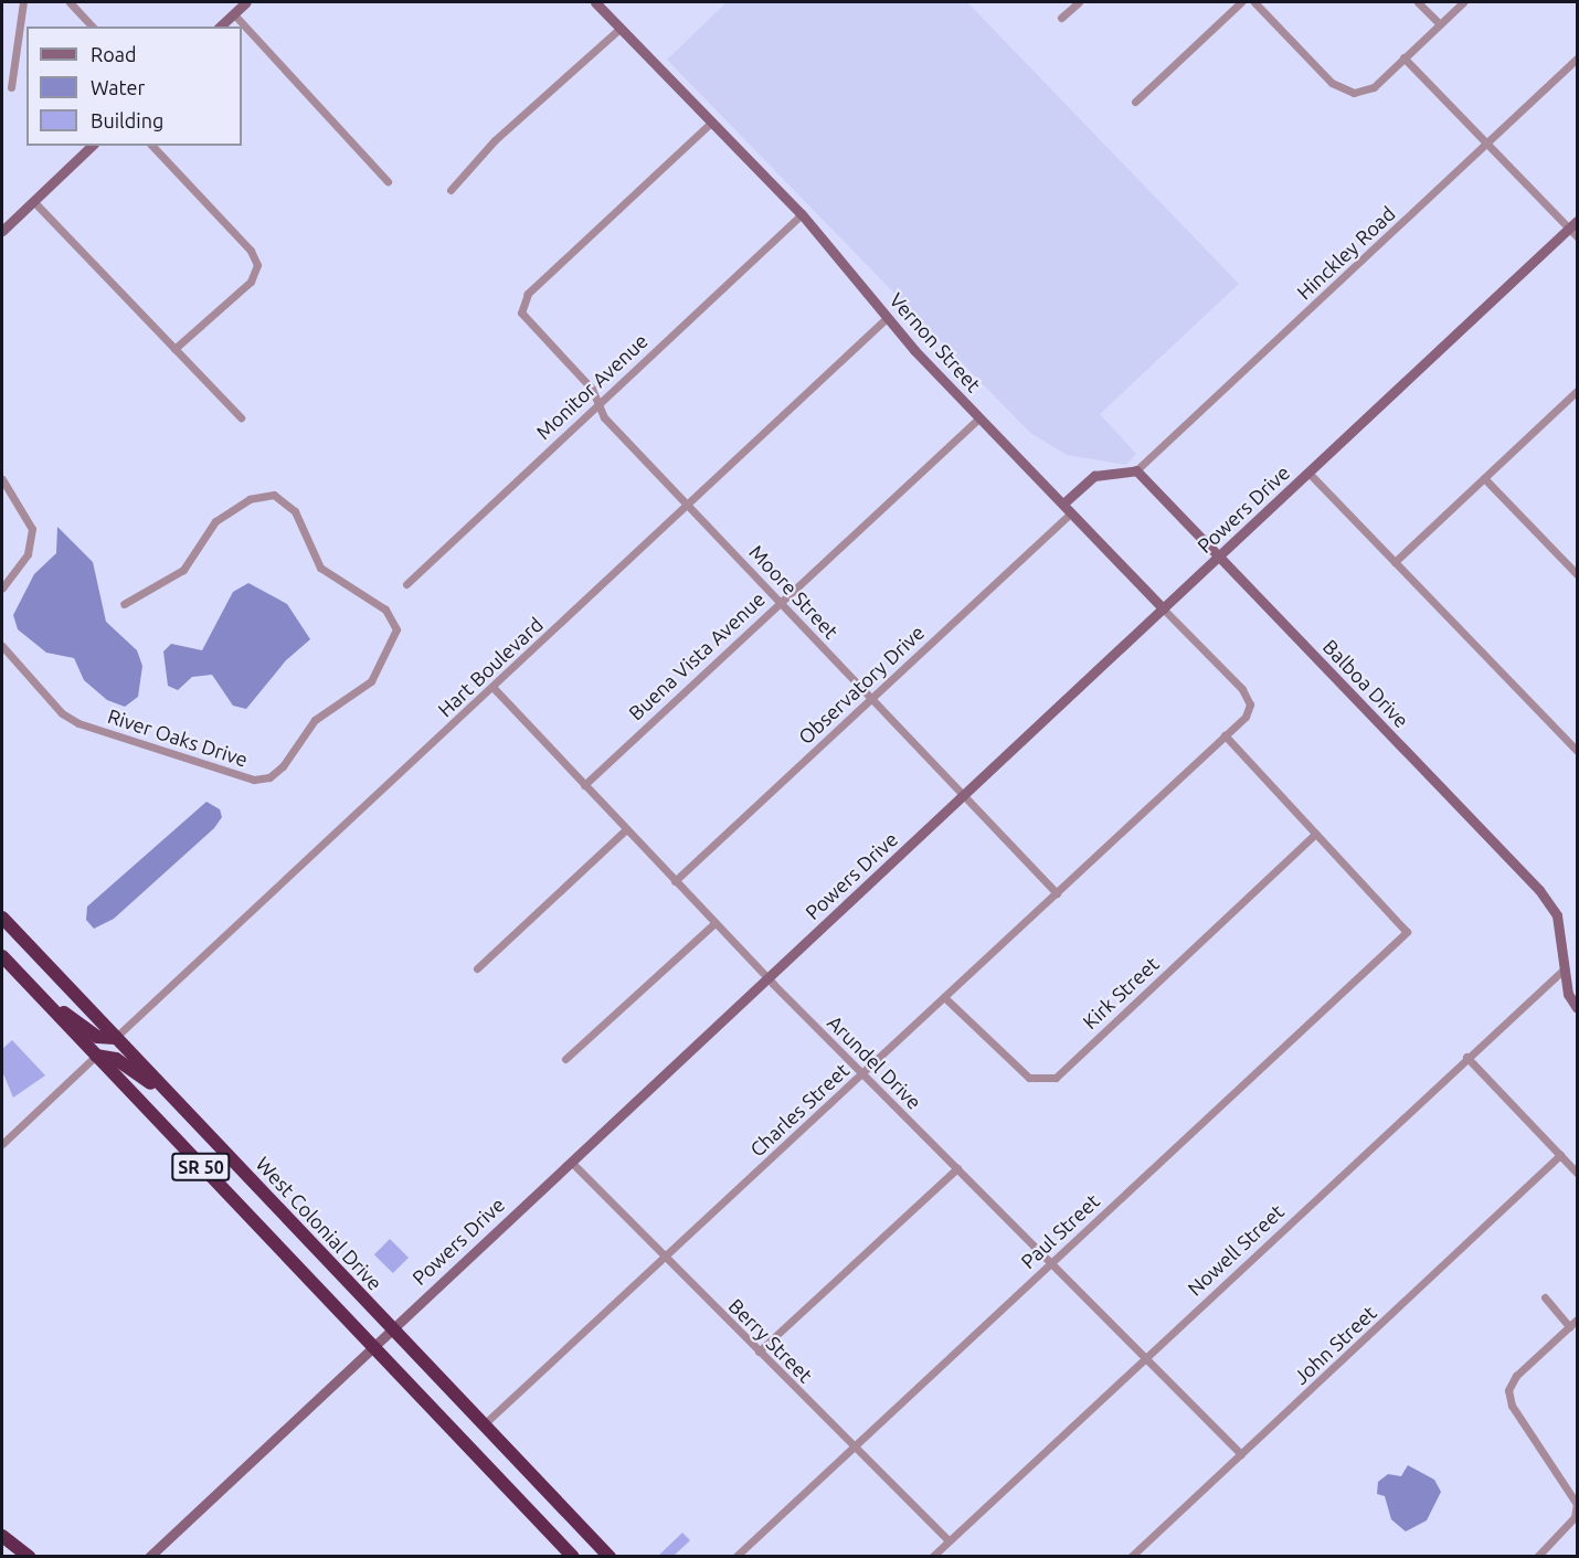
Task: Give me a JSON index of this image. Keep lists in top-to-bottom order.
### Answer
{
  "streets": {
    "highway": ["SR 50", "West Colonial Drive"],
    "street": [
      "Hinckley Road",
      "Vernon Street",
      "Monitor Avenue",
      "Powers Drive",
      "Moore Street",
      "Buena Vista Avenue",
      "Hart Boulevard",
      "Balboa Drive",
      "Observatory Drive",
      "River Oaks Drive",
      "Kirk Street",
      "Arundel Drive",
      "Charles Street",
      "Paul Street",
      "Nowell Street",
      "Berry Street",
      "John Street"
    ]
  },
  "crossings": [
    ["Hinckley Road", "Balboa Drive"],
    ["Vernon Street", "Monitor Avenue"],
    ["Vernon Street", "Powers Drive"],
    ["Vernon Street", "Moore Street"],
    ["Vernon Street", "Buena Vista Avenue"],
    ["Vernon Street", "Hart Boulevard"],
    ["Vernon Street", "Observatory Drive"],
    ["Vernon Street", "Charles Street"],
    ["Monitor Avenue", "Moore Street"],
    ["Powers Drive", "Moore Street"],
    ["Powers Drive", "Balboa Drive"],
    ["Powers Drive", "Arundel Drive"],
    ["Powers Drive", "SR 50"],
    ["Powers Drive", "West Colonial Drive"],
    ["Powers Drive", "Berry Street"],
    ["Moore Street", "Buena Vista Avenue"],
    ["Moore Street", "Hart Boulevard"],
    ["Moore Street", "Observatory Drive"],
    ["Moore Street", "Charles Street"],
    ["Buena Vista Avenue", "Arundel Drive"],
    ["Hart Boulevard", "Arundel Drive"],
    ["Hart Boulevard", "West Colonial Drive"],
    ["Balboa Drive", "Nowell Street"],
    ["Observatory Drive", "Arundel Drive"],
    ["Kirk Street", "Charles Street"],
    ["Kirk Street", "Paul Street"],
    ["Arundel Drive", "Charles Street"],
    ["Arundel Drive", "Paul Street"],
    ["Arundel Drive", "Nowell Street"],
    ["Arundel Drive", "John Street"],
    ["Charles Street", "West Colonial Drive"],
    ["Charles Street", "Berry Street"],
    ["Paul Street", "Berry Street"],
    ["Nowell Street", "Berry Street"]
  ],
  "legend": ["Road", "Water", "Building"]
}
